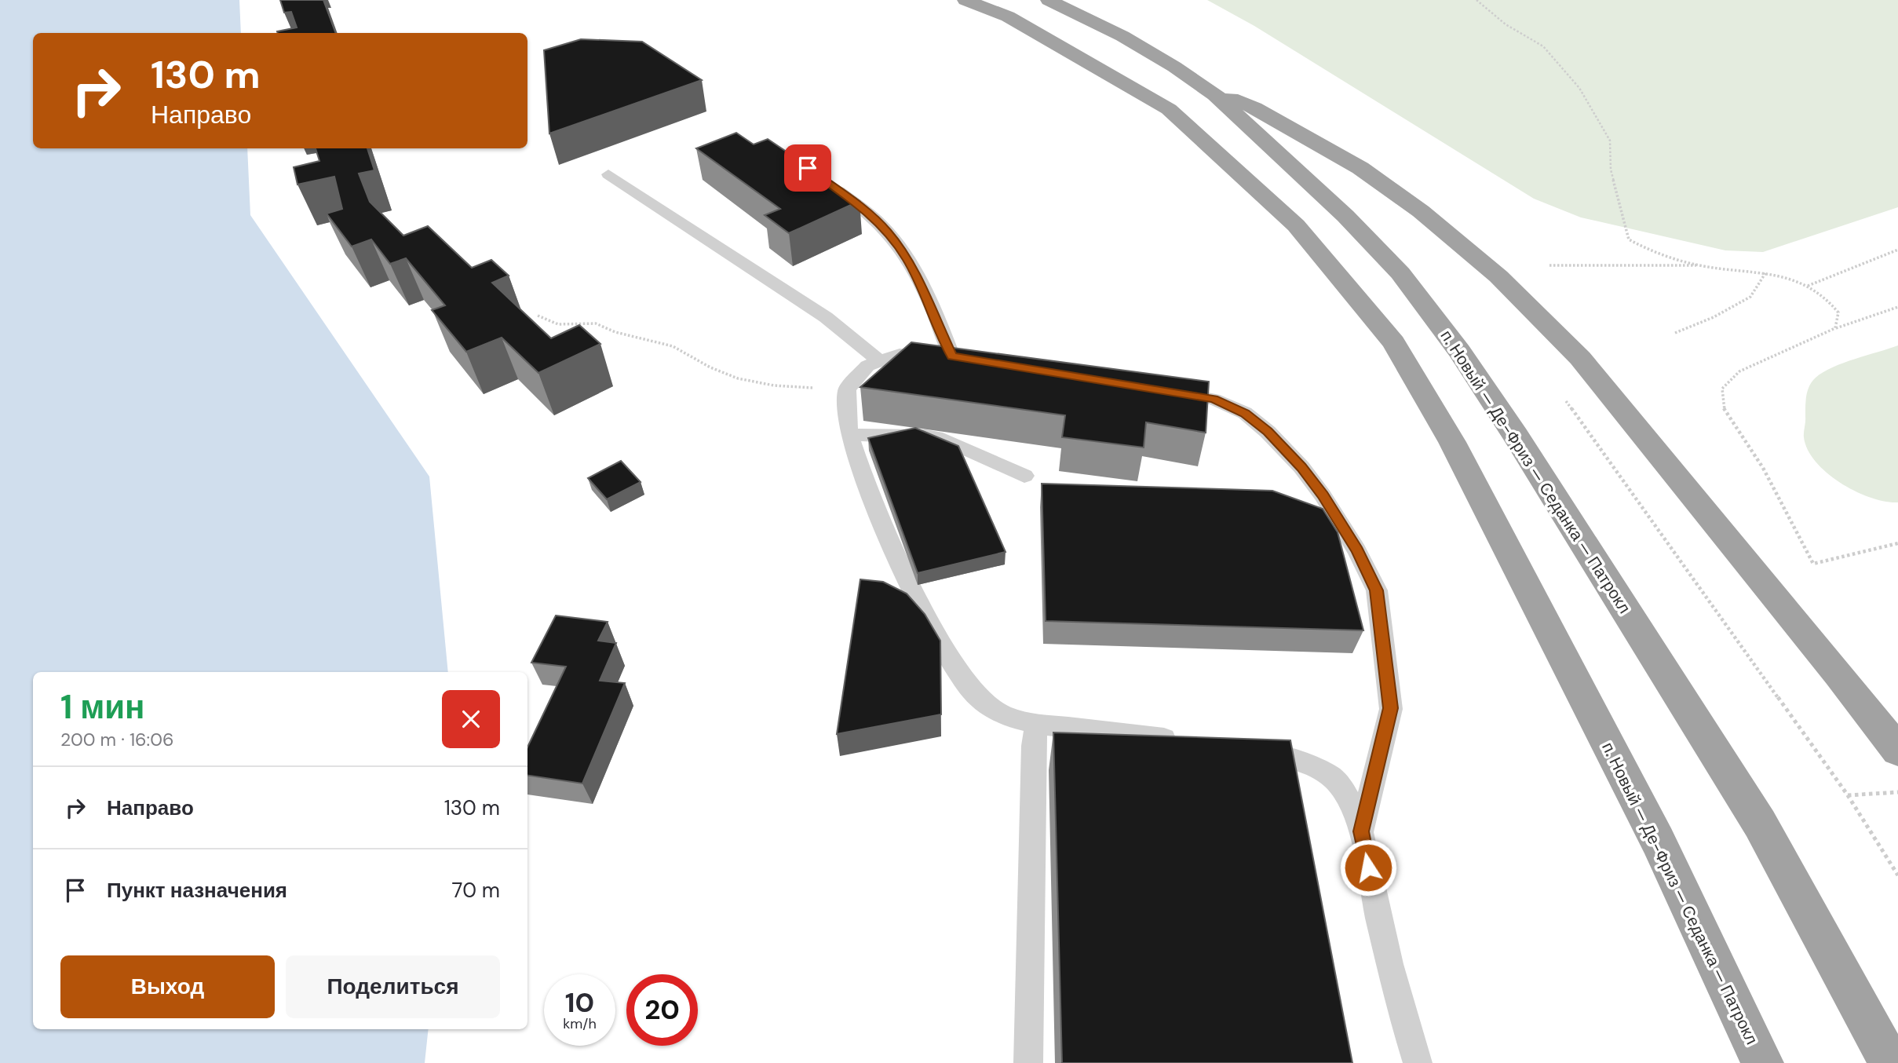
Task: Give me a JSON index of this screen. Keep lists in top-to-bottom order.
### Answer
{
  "streets": {
    "highway": ["п. Новый — Де-Фриз — Седанка — Патрокл"]
  },
  "page": {
    "turn": ["130 m", "Направо"],
    "heading": ["1 мин", "200 m · 16:06"],
    "list": [
      {
        "name": "Направо",
        "value": "130 m"
      },
      {
        "name": "Пункт назначения",
        "value": "70 m"
      }
    ],
    "buttons": ["Выход", "Поделиться"],
    "speed": "10 km/h",
    "limit": "20"
  }
}
